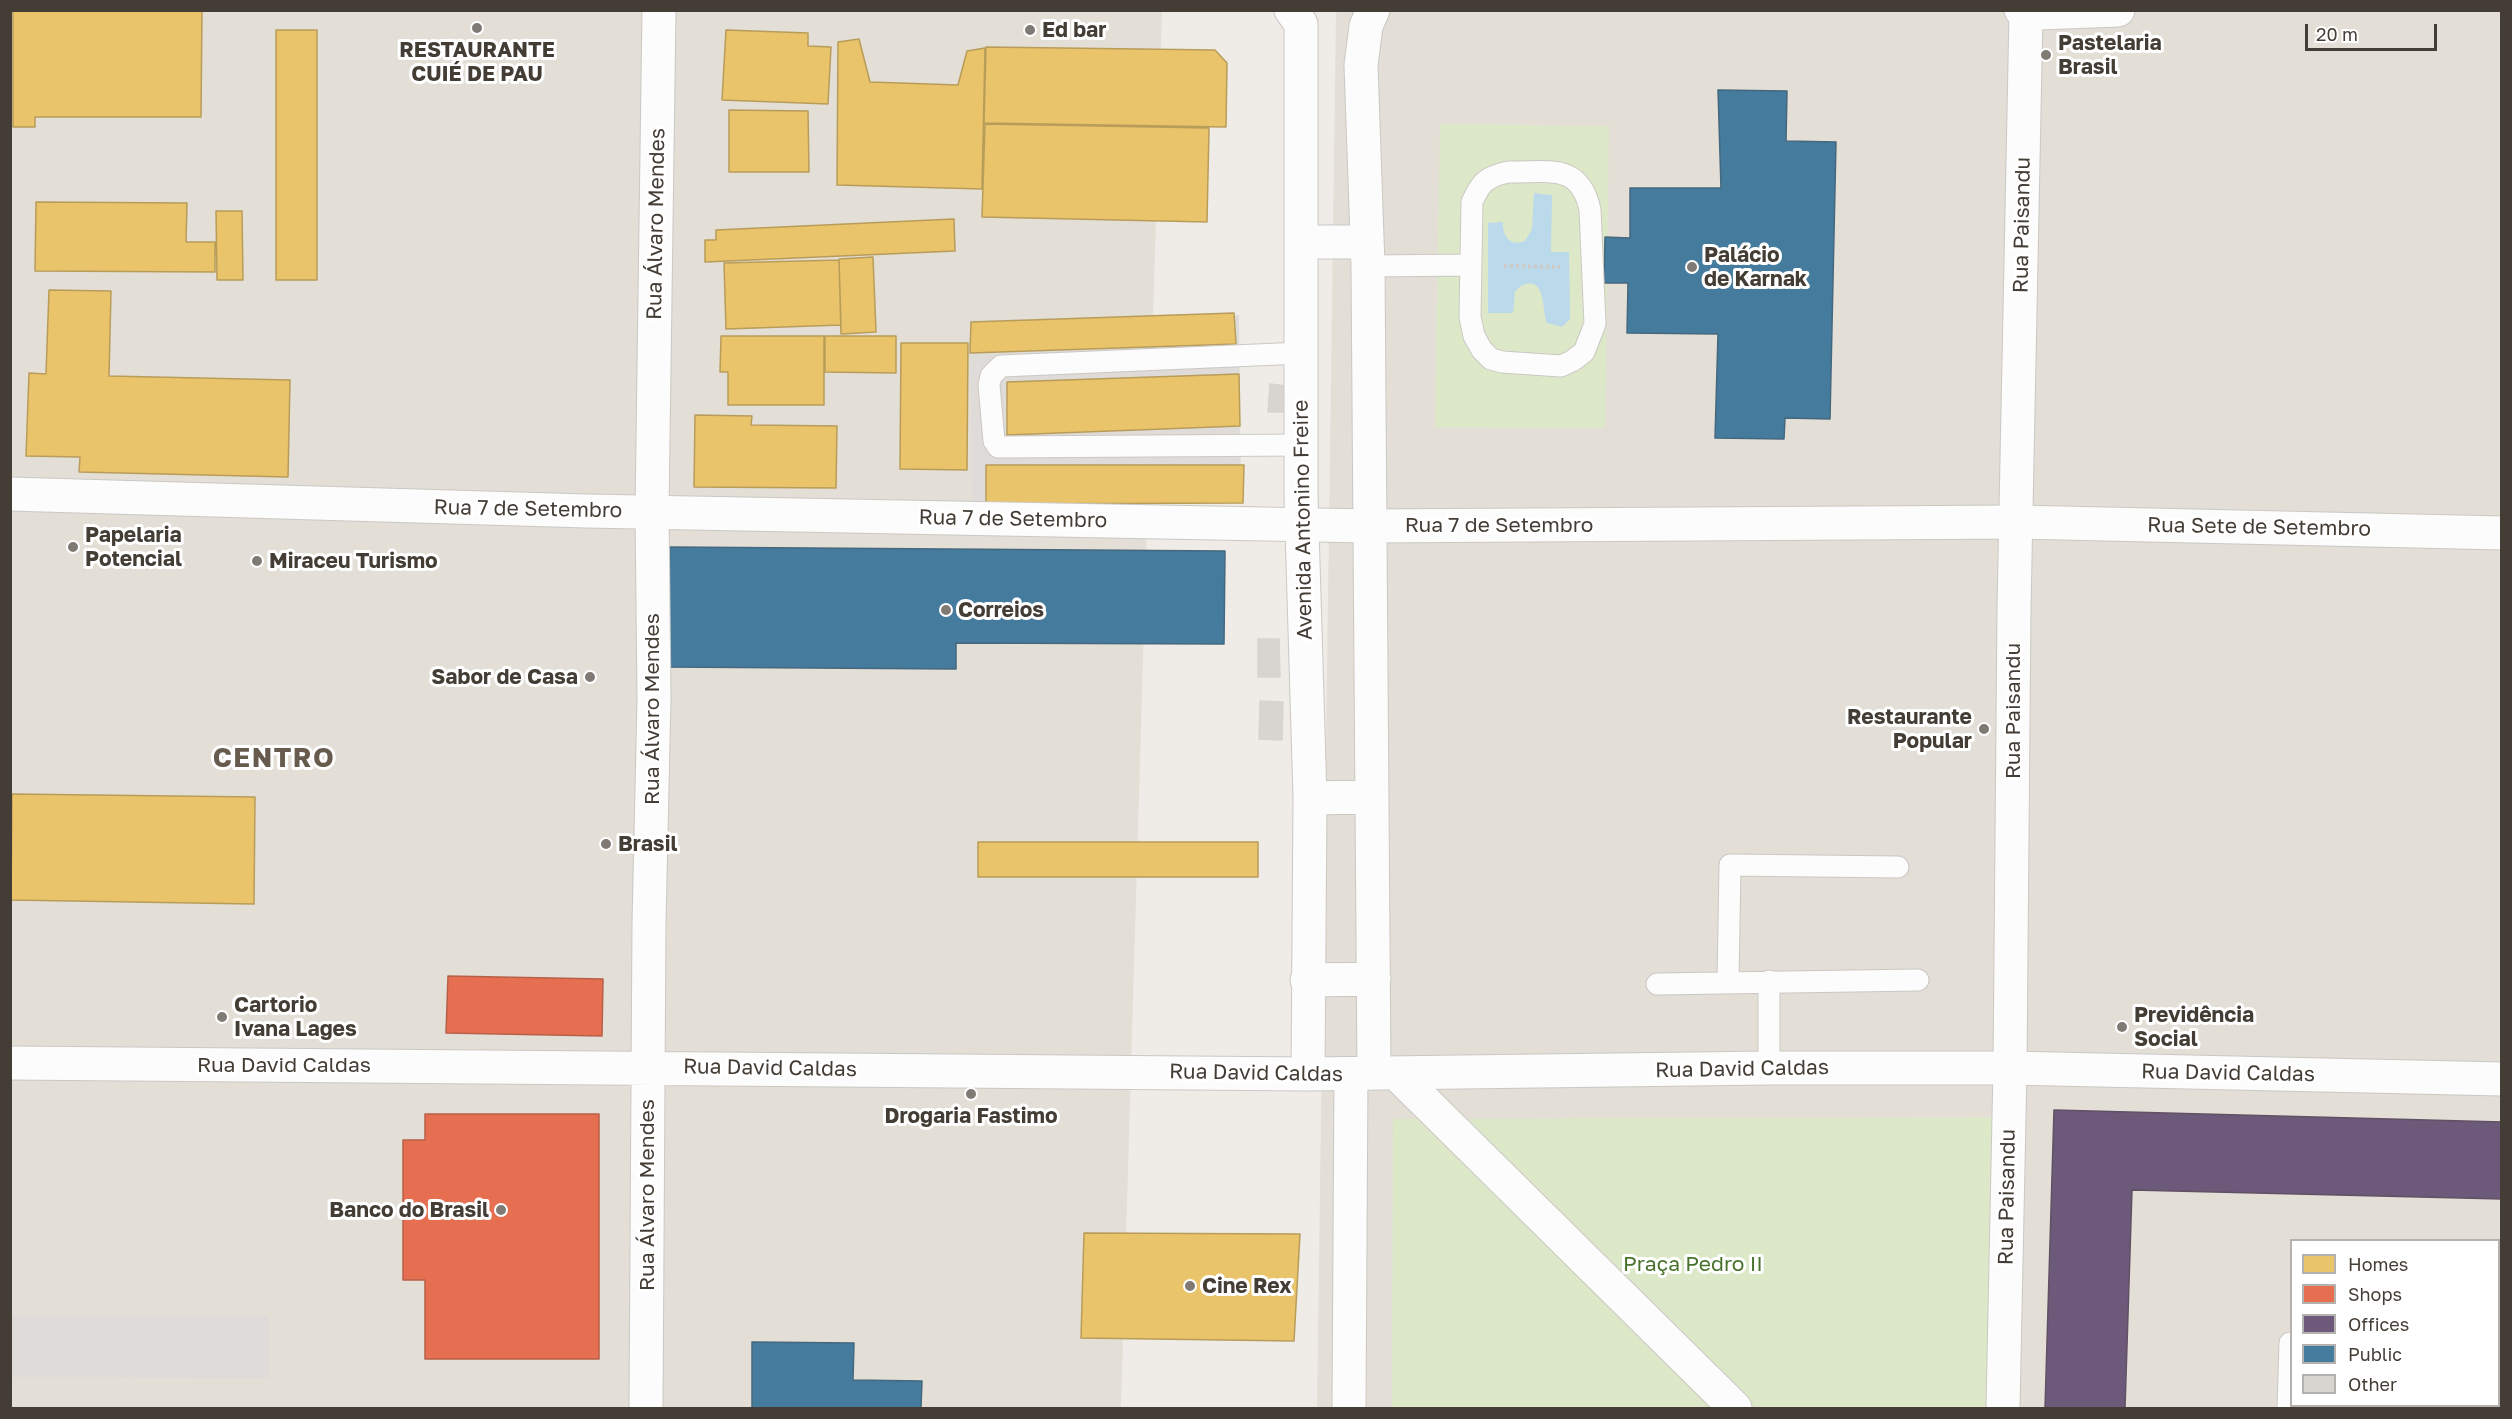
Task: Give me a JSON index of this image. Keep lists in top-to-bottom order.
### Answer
{
  "streets": {
    "street": [
      "Rua Álvaro Mendes",
      "Rua Paisandu",
      "Rua 7 de Setembro",
      "Avenida Antonino Freire",
      "Rua Sete de Setembro",
      "Rua David Caldas"
    ]
  },
  "crossings": [
    ["Rua Álvaro Mendes", "Rua 7 de Setembro"],
    ["Rua Álvaro Mendes", "Rua David Caldas"],
    ["Rua Paisandu", "Rua 7 de Setembro"],
    ["Rua Paisandu", "Rua Sete de Setembro"],
    ["Rua Paisandu", "Rua David Caldas"],
    ["Rua 7 de Setembro", "Avenida Antonino Freire"],
    ["Rua 7 de Setembro", "Rua Sete de Setembro"],
    ["Avenida Antonino Freire", "Rua David Caldas"]
  ],
  "districts": ["CENTRO"],
  "parks": ["Praça Pedro II"],
  "places": [
    "RESTAURANTE CUIÉ DE PAU",
    "Ed bar",
    "Pastelaria Brasil",
    "Palácio de Karnak",
    "Papelaria Potencial",
    "Miraceu Turismo",
    "Correios",
    "Sabor de Casa",
    "Restaurante Popular",
    "Brasil",
    "Cartorio Ivana Lages",
    "Previdência Social",
    "Drogaria Fastimo",
    "Banco do Brasil",
    "Cine Rex"
  ],
  "legend": [
    "Homes",
    "Shops",
    "Offices",
    "Public",
    "Other"
  ],
  "scale_bar": "20 m"
}
